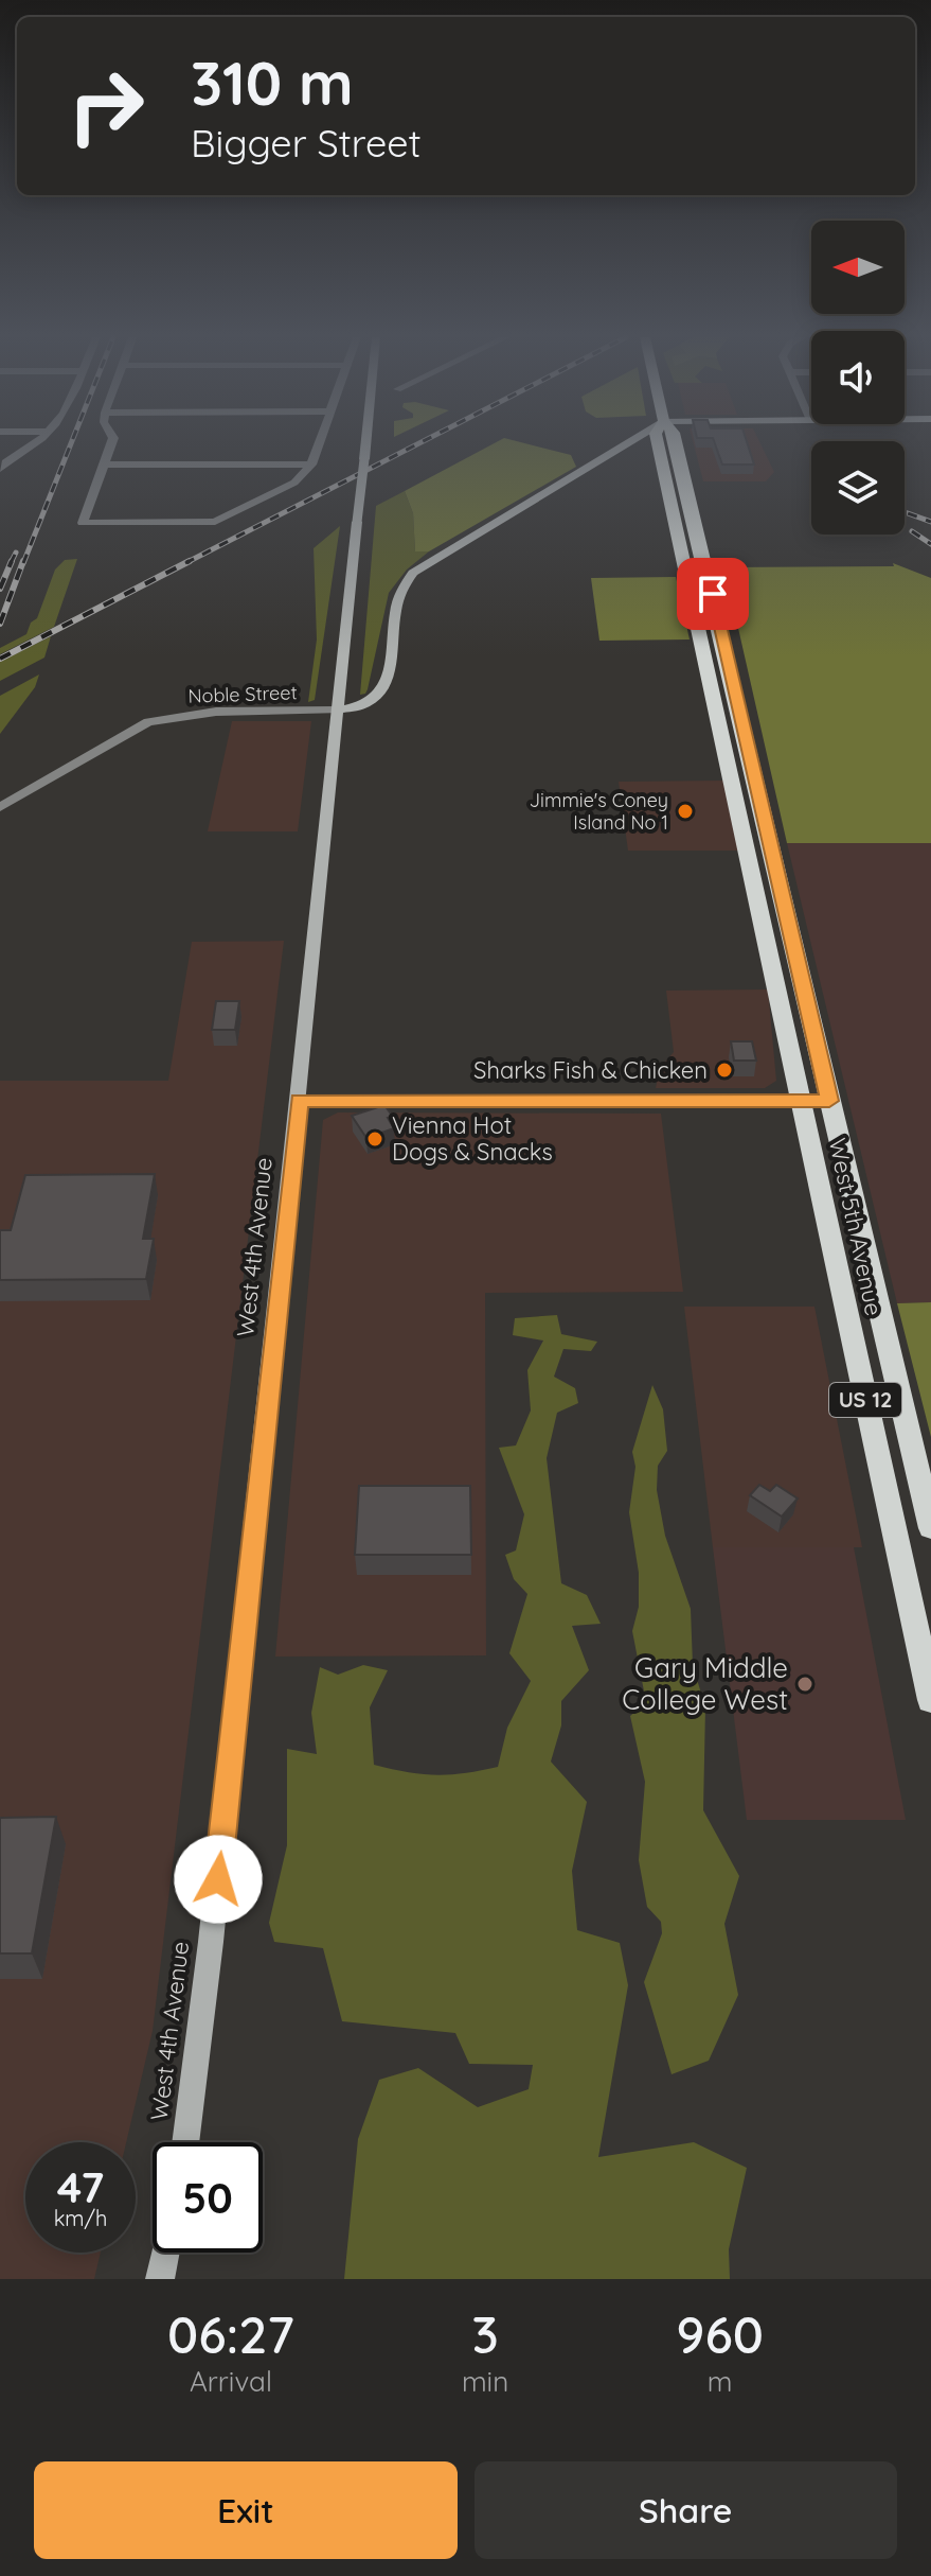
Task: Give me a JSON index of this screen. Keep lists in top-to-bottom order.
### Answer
{
  "streets": {
    "main road": ["West 5th Avenue", "West 4th Avenue", "US 12"],
    "street": ["Noble Street"]
  },
  "crossings": [
    ["Noble Street", "West 4th Avenue"]
  ],
  "places": [
    "Jimmie's Coney Island No 1",
    "Sharks Fish & Chicken",
    "Vienna Hot Dogs & Snacks",
    "Gary Middle College West"
  ],
  "north": "left",
  "page": {
    "turn": ["310 m", "Bigger Street"],
    "speed": "47 km/h",
    "limit": "50",
    "eta": [
      "06:27",
      "Arrival",
      "3",
      "min",
      "960",
      "m"
    ],
    "buttons": ["Exit", "Share"]
  }
}
